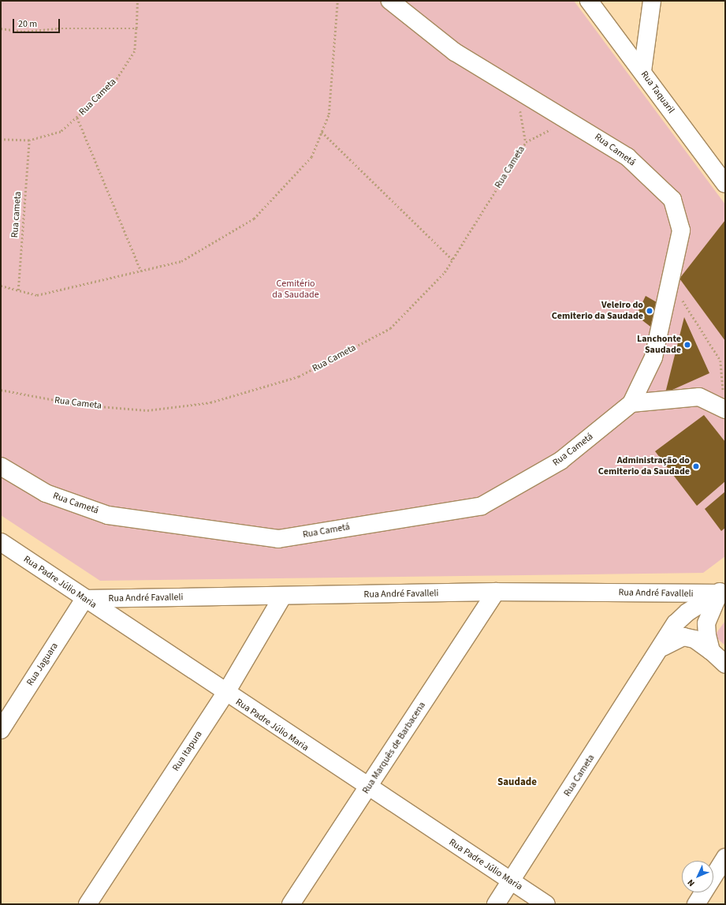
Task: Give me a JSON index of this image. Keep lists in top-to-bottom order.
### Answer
{
  "streets": {
    "street": [
      "Rua Taquaril",
      "Rua Cameta",
      "Rua Cametá",
      "Rua Padre Júlio Maria",
      "Rua André Favalleli",
      "Rua Jaguara",
      "Rua Marquês de Barbacena",
      "Rua Itapura"
    ],
    "path": ["Rua cameta"]
  },
  "crossings": [
    ["Rua Cameta", "Rua Cametá"],
    ["Rua Cameta", "Rua cameta"],
    ["Rua Cameta", "Rua Padre Júlio Maria"],
    ["Rua Cameta", "Rua André Favalleli"],
    ["Rua Padre Júlio Maria", "Rua André Favalleli"],
    ["Rua Padre Júlio Maria", "Rua Jaguara"],
    ["Rua Padre Júlio Maria", "Rua Marquês de Barbacena"],
    ["Rua Padre Júlio Maria", "Rua Itapura"],
    ["Rua André Favalleli", "Rua Jaguara"],
    ["Rua André Favalleli", "Rua Marquês de Barbacena"],
    ["Rua André Favalleli", "Rua Itapura"]
  ],
  "districts": ["Saudade"],
  "parks": ["Cemitério da Saudade"],
  "places": ["Veleiro do Cemiterio da Saudade", "Lanchonte Saudade", "Administração do Cemiterio da Saudade"],
  "scale_bar": "20 m",
  "north": "bottom left"
}
